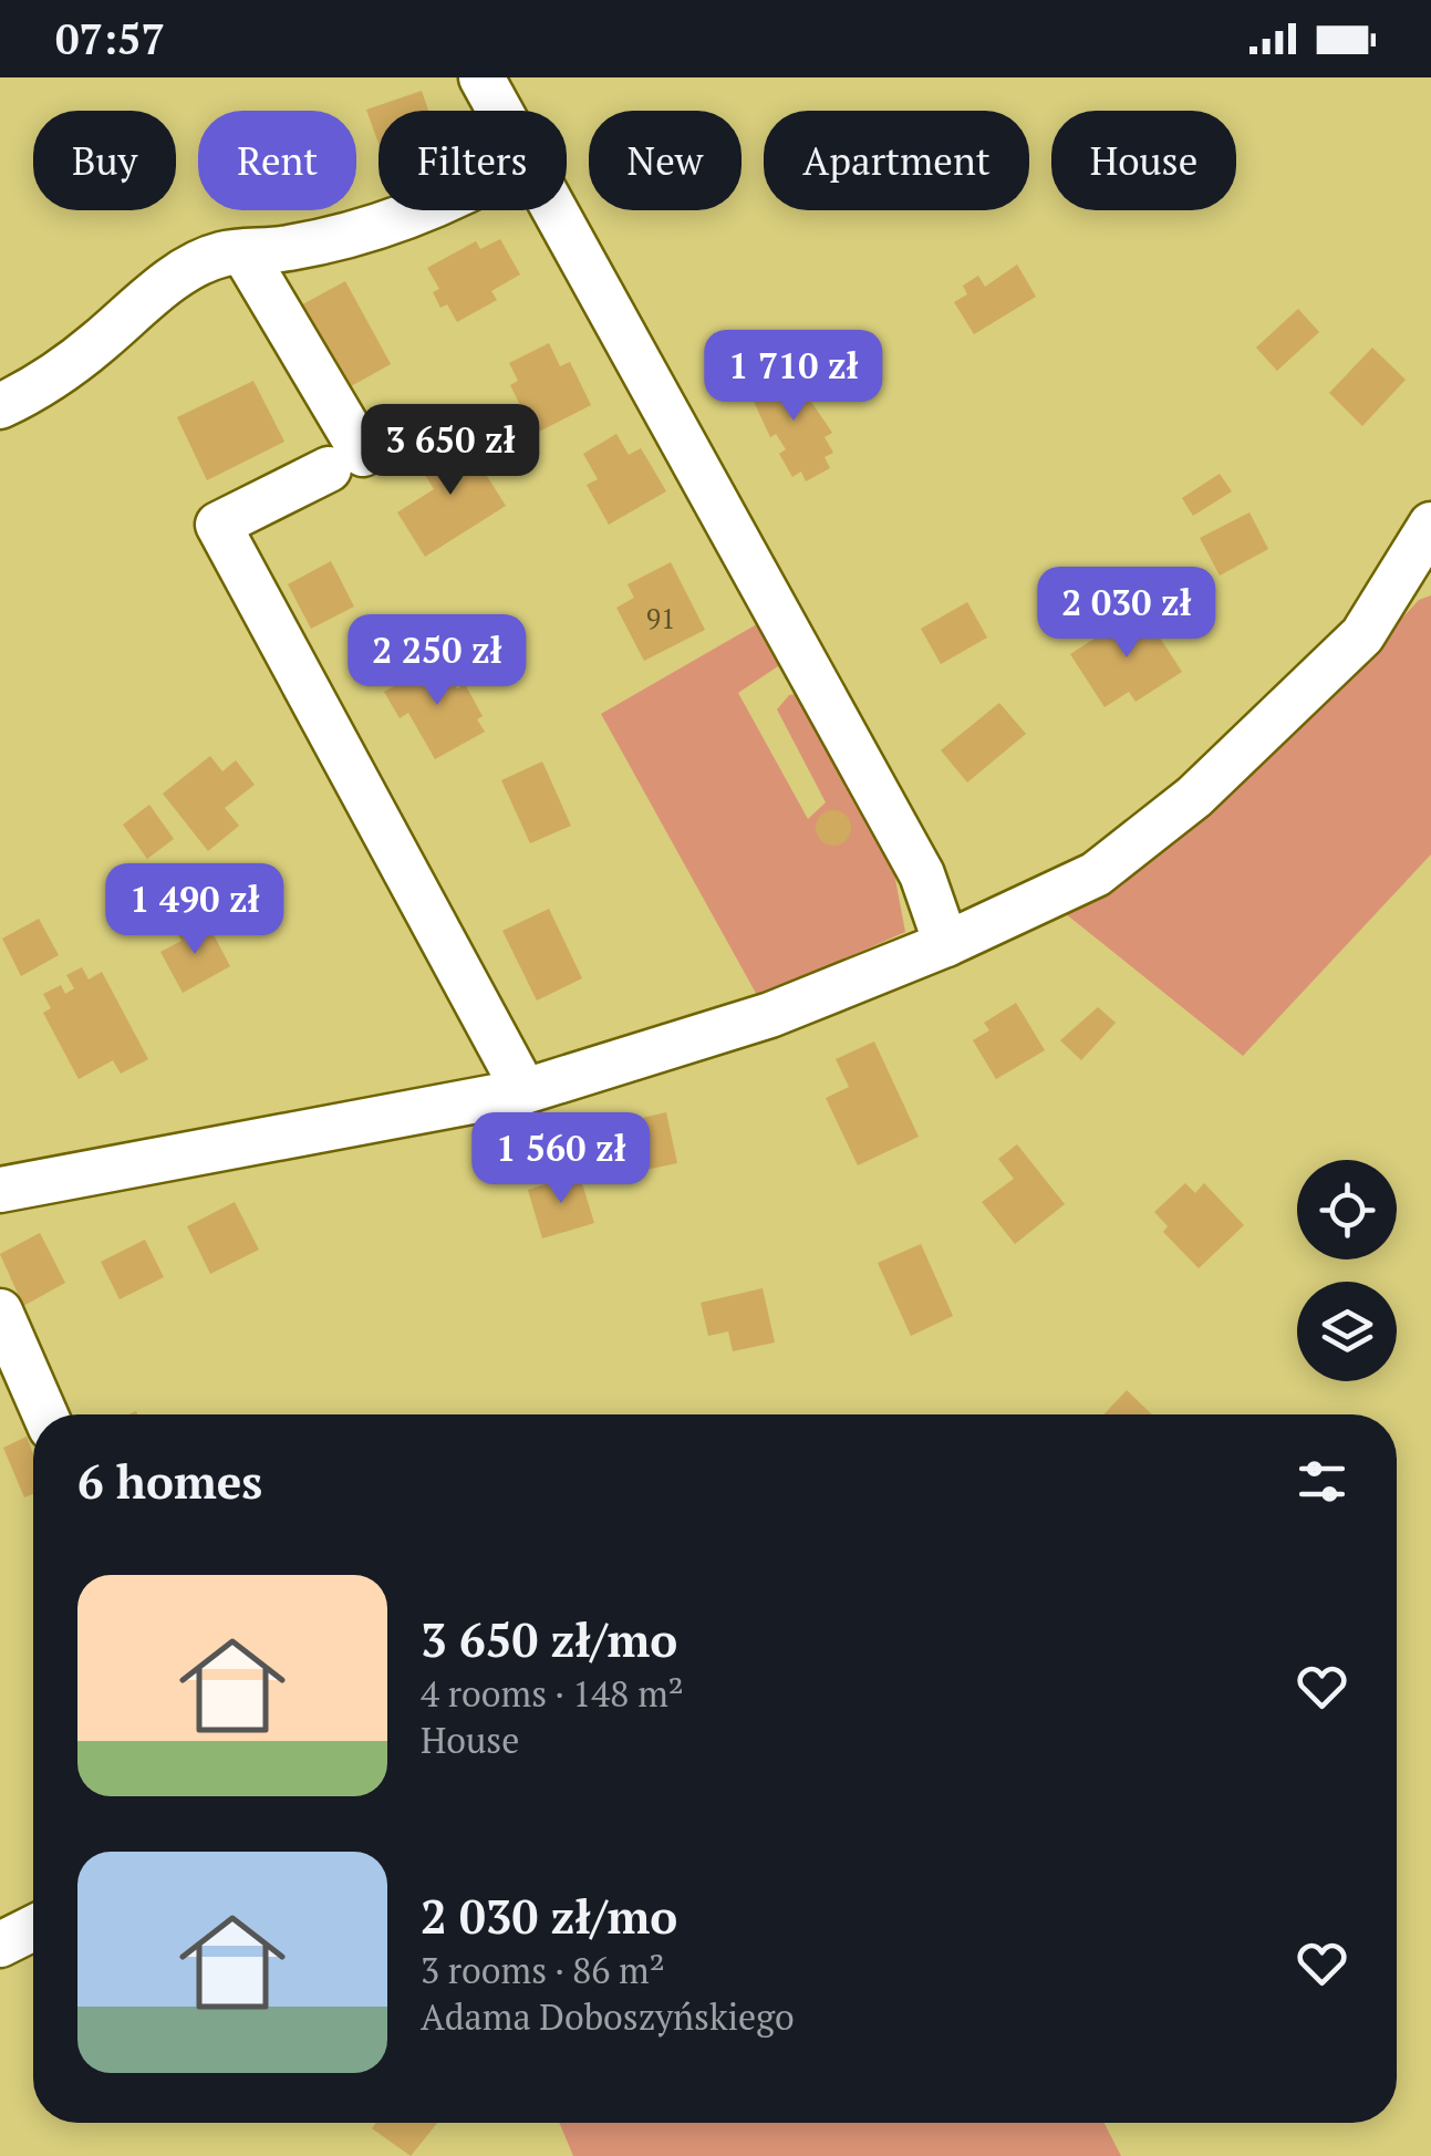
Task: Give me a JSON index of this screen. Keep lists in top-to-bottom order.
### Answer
{
  "house_numbers": ["91"],
  "page": {
    "status": "07:57",
    "chip": [
      "Buy",
      "Rent",
      "Filters",
      "New",
      "Apartment",
      "House"
    ],
    "price": [
      "1 710 zł",
      "3 650 zł",
      "2 030 zł",
      "2 250 zł",
      "1 490 zł",
      "1 560 zł"
    ],
    "heading": "6 homes",
    "list": [
      {
        "name": "3 650 zł/mo",
        "note": "4 rooms · 148 m² · House"
      },
      {
        "name": "2 030 zł/mo",
        "note": "3 rooms · 86 m² · Adama Doboszyńskiego"
      }
    ]
  }
}
